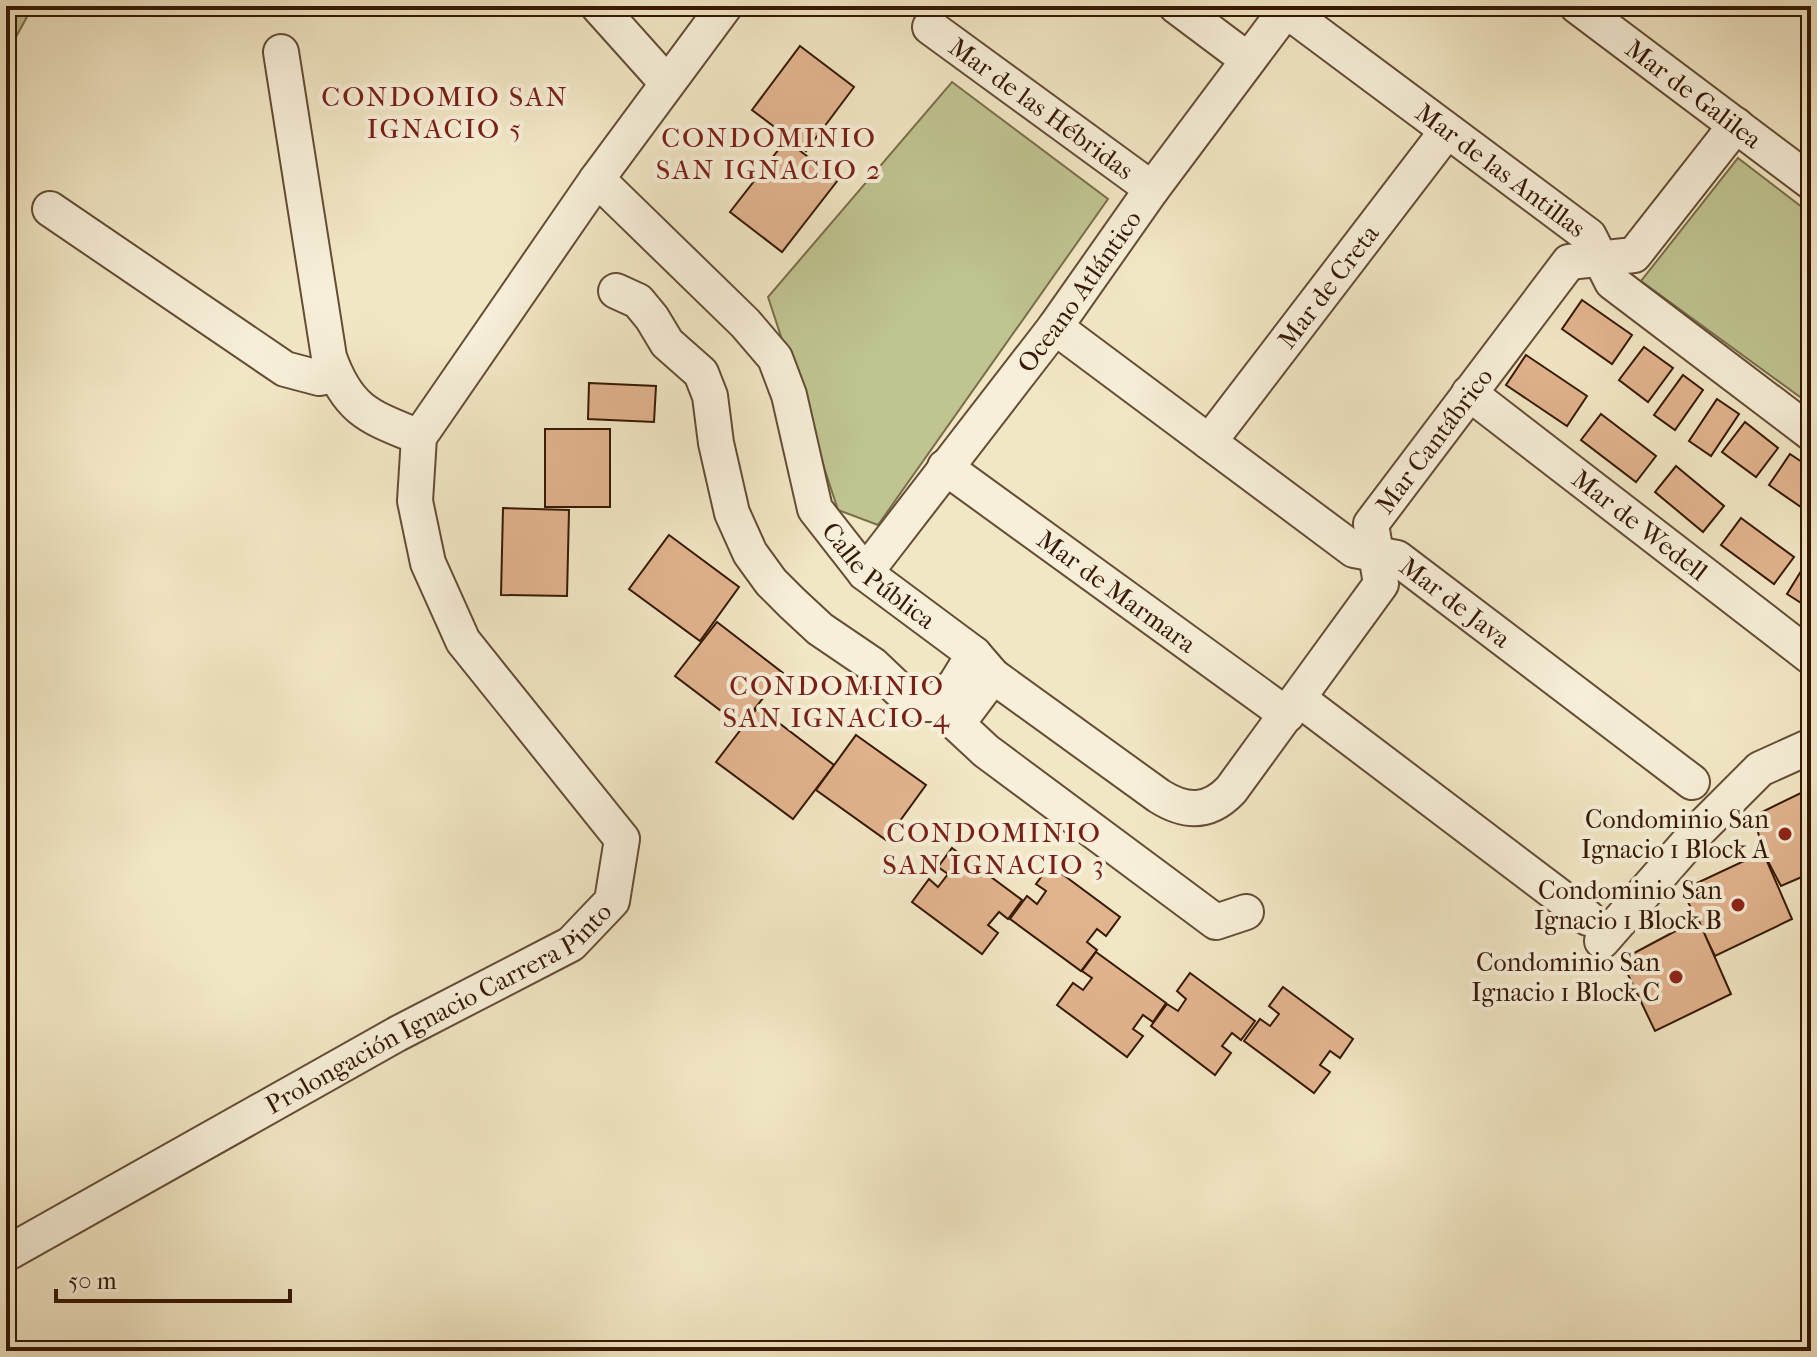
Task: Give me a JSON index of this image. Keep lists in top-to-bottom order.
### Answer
{
  "streets": {
    "street": [
      "Mar de Galilea",
      "Mar de las Hébridas",
      "Mar de las Antillas",
      "Mar de Creta",
      "Oceano Atlántico",
      "Mar Cantábrico",
      "Mar de Wedell",
      "Calle Pública",
      "Mar de Marmara",
      "Mar de Java",
      "Prolongación Ignacio Carrera Pinto"
    ]
  },
  "crossings": [
    ["Mar de Galilea", "Mar Cantábrico"],
    ["Mar de las Hébridas", "Oceano Atlántico"],
    ["Mar de las Antillas", "Mar de Creta"],
    ["Mar de las Antillas", "Oceano Atlántico"],
    ["Mar de las Antillas", "Mar Cantábrico"],
    ["Mar de Creta", "Mar de Java"],
    ["Oceano Atlántico", "Calle Pública"],
    ["Oceano Atlántico", "Mar de Marmara"],
    ["Oceano Atlántico", "Mar de Java"],
    ["Mar Cantábrico", "Mar de Wedell"],
    ["Mar Cantábrico", "Calle Pública"],
    ["Mar Cantábrico", "Mar de Marmara"],
    ["Mar Cantábrico", "Mar de Java"]
  ],
  "districts": [
    "CONDOMIO SAN IGNACIO 5",
    "CONDOMINIO SAN IGNACIO 2",
    "CONDOMINIO SAN IGNACIO 4",
    "CONDOMINIO SAN IGNACIO 3"
  ],
  "places": ["Condominio San Ignacio 1 Block A", "Condominio San Ignacio 1 Block B", "Condominio San Ignacio 1 Block C"],
  "scale_bar": "50 m"
}
